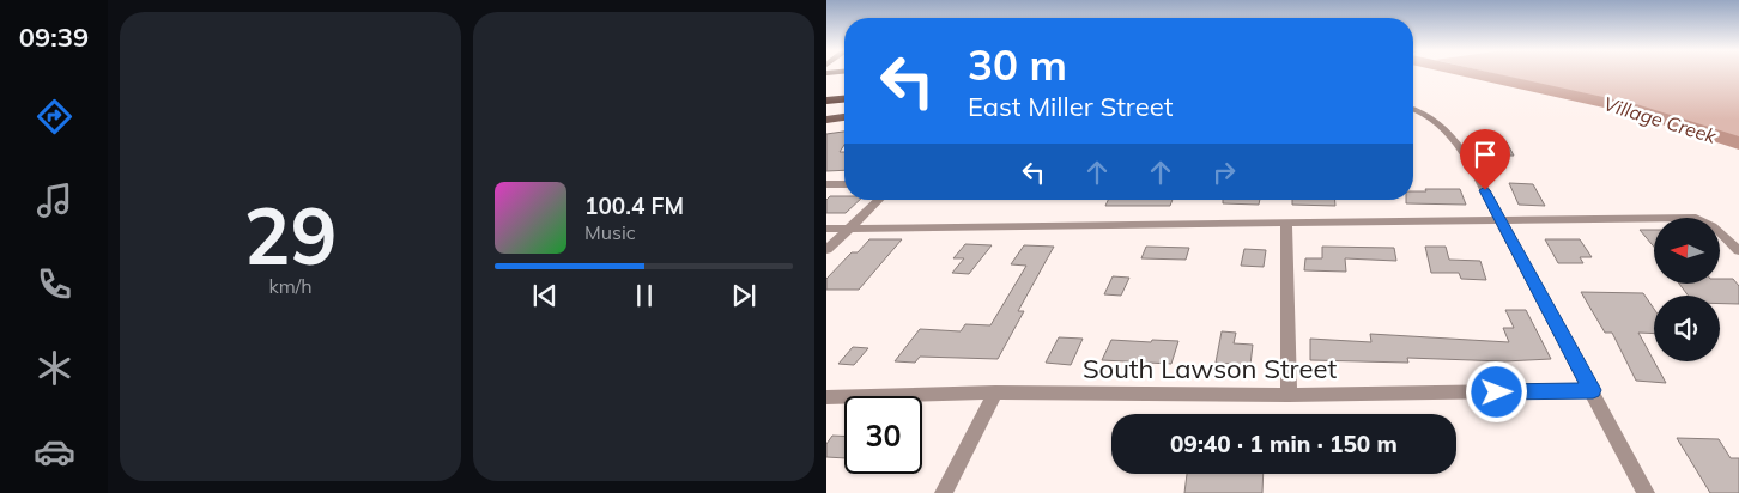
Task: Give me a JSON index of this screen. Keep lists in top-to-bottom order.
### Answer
{
  "streets": {
    "street": ["South Lawson Street"]
  },
  "water": ["Village Creek"],
  "north": "left",
  "page": {
    "tabs": "09:39",
    "tile": ["29", "km/h"],
    "turn": ["30 m", "East Miller Street"],
    "song": ["100.4 FM", "Music"],
    "limit": "30",
    "trip": "09:40 · 1 min · 150 m"
  }
}
